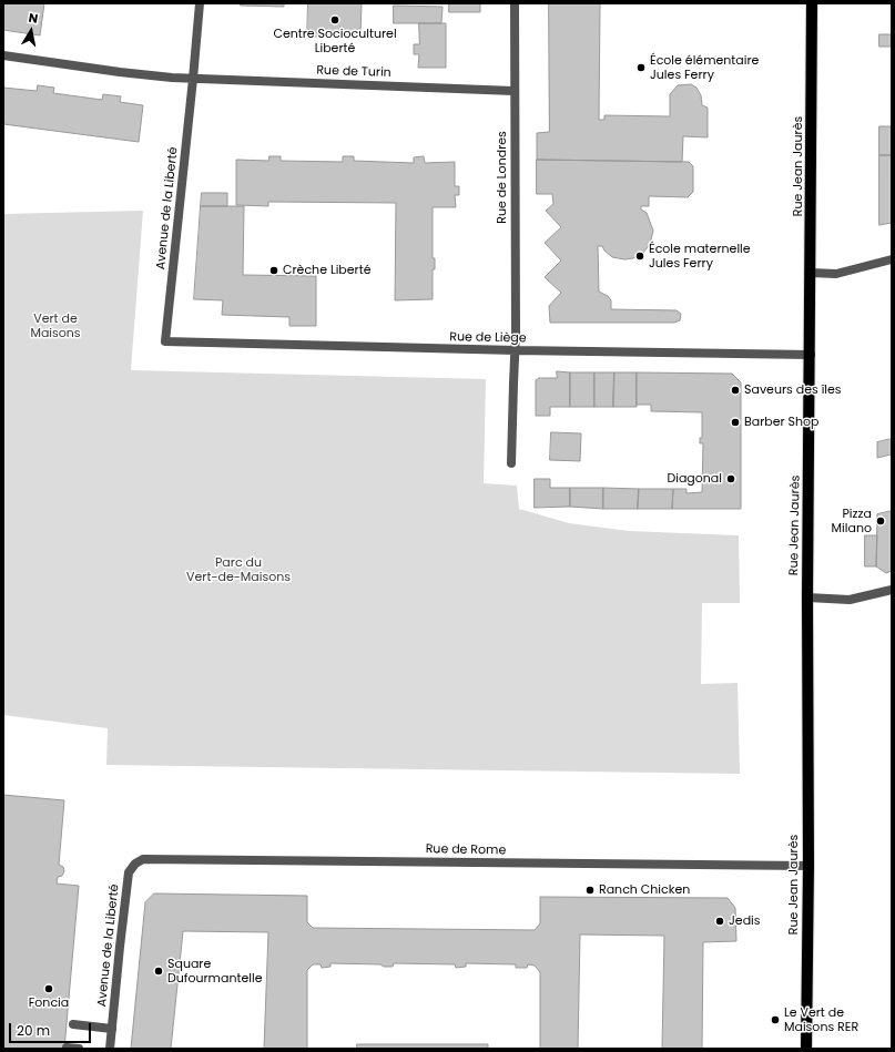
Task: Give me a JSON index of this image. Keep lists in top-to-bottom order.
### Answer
{
  "streets": {
    "main road": ["Rue Jean Jaurès"],
    "street": [
      "Rue de Turin",
      "Rue de Londres",
      "Avenue de la Liberté",
      "Rue de Liège",
      "Rue de Rome"
    ]
  },
  "crossings": [
    ["Rue de Turin", "Rue de Londres"],
    ["Rue de Turin", "Avenue de la Liberté"],
    ["Rue Jean Jaurès", "Rue de Liège"],
    ["Rue Jean Jaurès", "Rue de Rome"],
    ["Rue de Londres", "Rue de Liège"],
    ["Avenue de la Liberté", "Rue de Liège"],
    ["Avenue de la Liberté", "Rue de Rome"]
  ],
  "parks": ["Vert de Maisons", "Parc du Vert-de-Maisons"],
  "places": [
    "Centre Socioculturel Liberté",
    "École élémentaire Jules Ferry",
    "École maternelle Jules Ferry",
    "Crèche Liberté",
    "Saveurs des îles",
    "Barber Shop",
    "Diagonal",
    "Pizza Milano",
    "Ranch Chicken",
    "Jedis",
    "Square Dufourmantelle",
    "Foncia",
    "Le Vert de Maisons RER"
  ],
  "scale_bar": "20 m",
  "north": "top"
}
